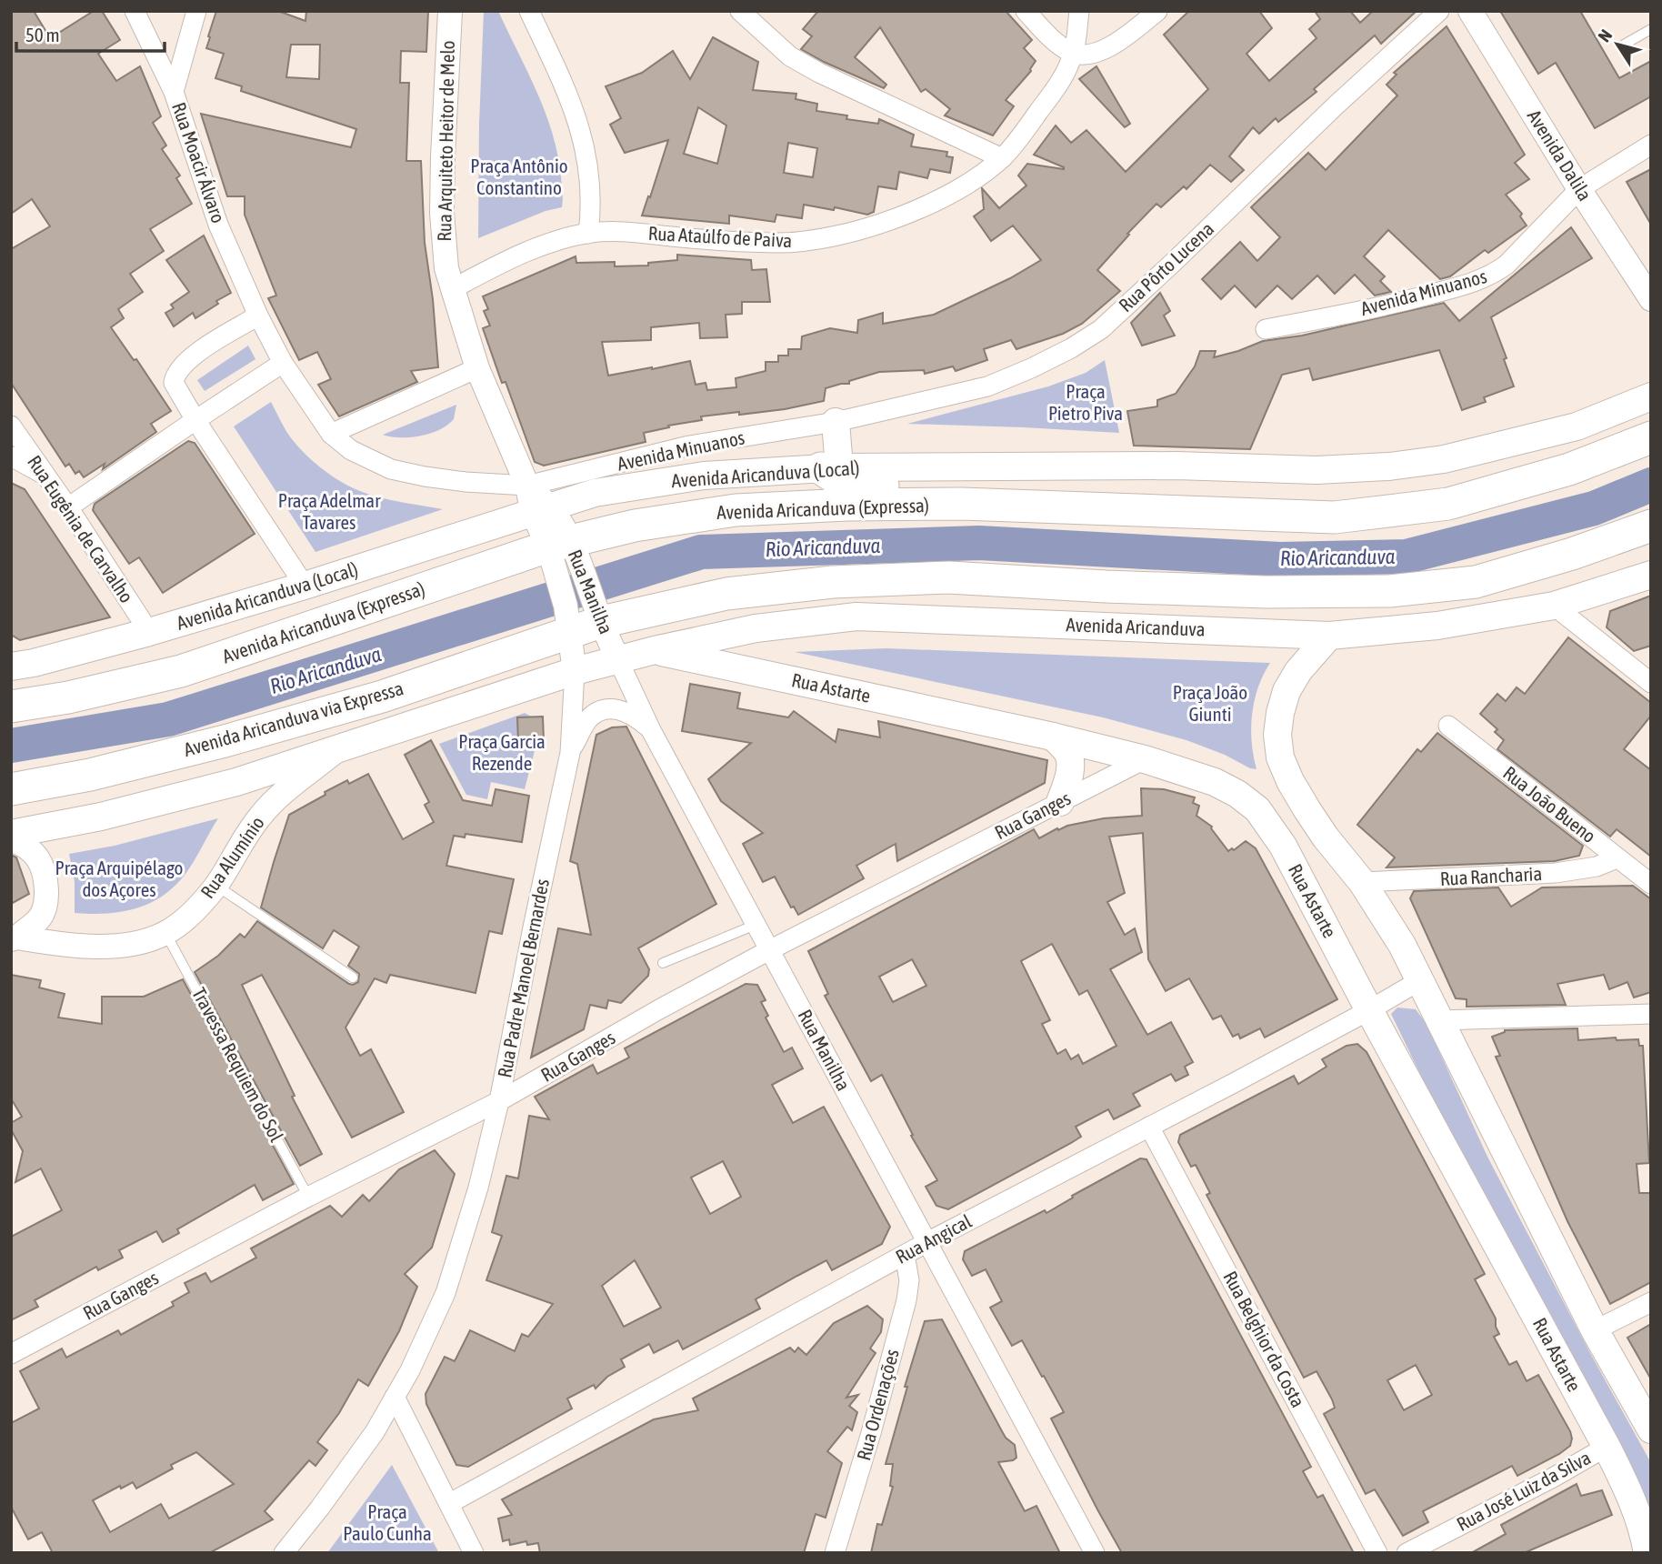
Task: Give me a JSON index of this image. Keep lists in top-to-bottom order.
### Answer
{
  "streets": {
    "highway": ["Avenida Aricanduva (Expressa)", "Avenida Aricanduva via Expressa"],
    "main road": ["Avenida Aricanduva (Local)", "Avenida Aricanduva", "Rua Astarte"],
    "street": [
      "Rua Arquiteto Heitor de Melo",
      "Avenida Dalila",
      "Rua Moacir Álvaro",
      "Rua Ataúlfo de Paiva",
      "Rua Pôrto Lucena",
      "Avenida Minuanos",
      "Rua Eugênia de Carvalho",
      "Rua Manilha",
      "Rua João Bueno",
      "Rua Ganges",
      "Rua Alumínio",
      "Rua Rancharia",
      "Rua Padre Manoel Bernardes",
      "Rua Angical",
      "Rua Belghior da Costa",
      "Rua Ordenações",
      "Rua José Luiz da Silva"
    ],
    "lane": ["Travessa Requiem do Sol"]
  },
  "crossings": [
    ["Rua Arquiteto Heitor de Melo", "Rua Ataúlfo de Paiva"],
    ["Rua Arquiteto Heitor de Melo", "Avenida Minuanos"],
    ["Rua Arquiteto Heitor de Melo", "Avenida Aricanduva (Local)"],
    ["Rua Arquiteto Heitor de Melo", "Avenida Aricanduva (Expressa)"],
    ["Rua Arquiteto Heitor de Melo", "Rua Manilha"],
    ["Rua Arquiteto Heitor de Melo", "Rua Padre Manoel Bernardes"],
    ["Avenida Dalila", "Avenida Minuanos"],
    ["Rua Pôrto Lucena", "Avenida Minuanos"],
    ["Avenida Minuanos", "Avenida Aricanduva (Local)"],
    ["Avenida Aricanduva (Local)", "Rua Eugênia de Carvalho"],
    ["Avenida Aricanduva (Expressa)", "Rua Manilha"],
    ["Avenida Aricanduva (Expressa)", "Rua Padre Manoel Bernardes"],
    ["Rua Manilha", "Avenida Aricanduva"],
    ["Rua Manilha", "Rua Ganges"],
    ["Rua Manilha", "Rua Padre Manoel Bernardes"],
    ["Rua Manilha", "Rua Angical"],
    ["Avenida Aricanduva", "Rua Astarte"],
    ["Rua Astarte", "Rua Ganges"],
    ["Rua Astarte", "Rua Angical"],
    ["Rua Astarte", "Rua José Luiz da Silva"],
    ["Avenida Aricanduva via Expressa", "Rua Padre Manoel Bernardes"],
    ["Rua João Bueno", "Rua Rancharia"],
    ["Rua Ganges", "Rua Padre Manoel Bernardes"],
    ["Rua Ganges", "Travessa Requiem do Sol"],
    ["Rua Alumínio", "Travessa Requiem do Sol"],
    ["Rua Angical", "Rua Belghior da Costa"],
    ["Rua Angical", "Rua Ordenações"]
  ],
  "water": ["Rio Aricanduva"],
  "parks": [
    "Praça Antônio Constantino",
    "Praça Pietro Piva",
    "Praça Adelmar Tavares",
    "Praça João Giunti",
    "Praça Garcia Rezende",
    "Praça Arquipélago dos Açores",
    "Praça Paulo Cunha"
  ],
  "scale_bar": "50 m",
  "north": "top left"
}
